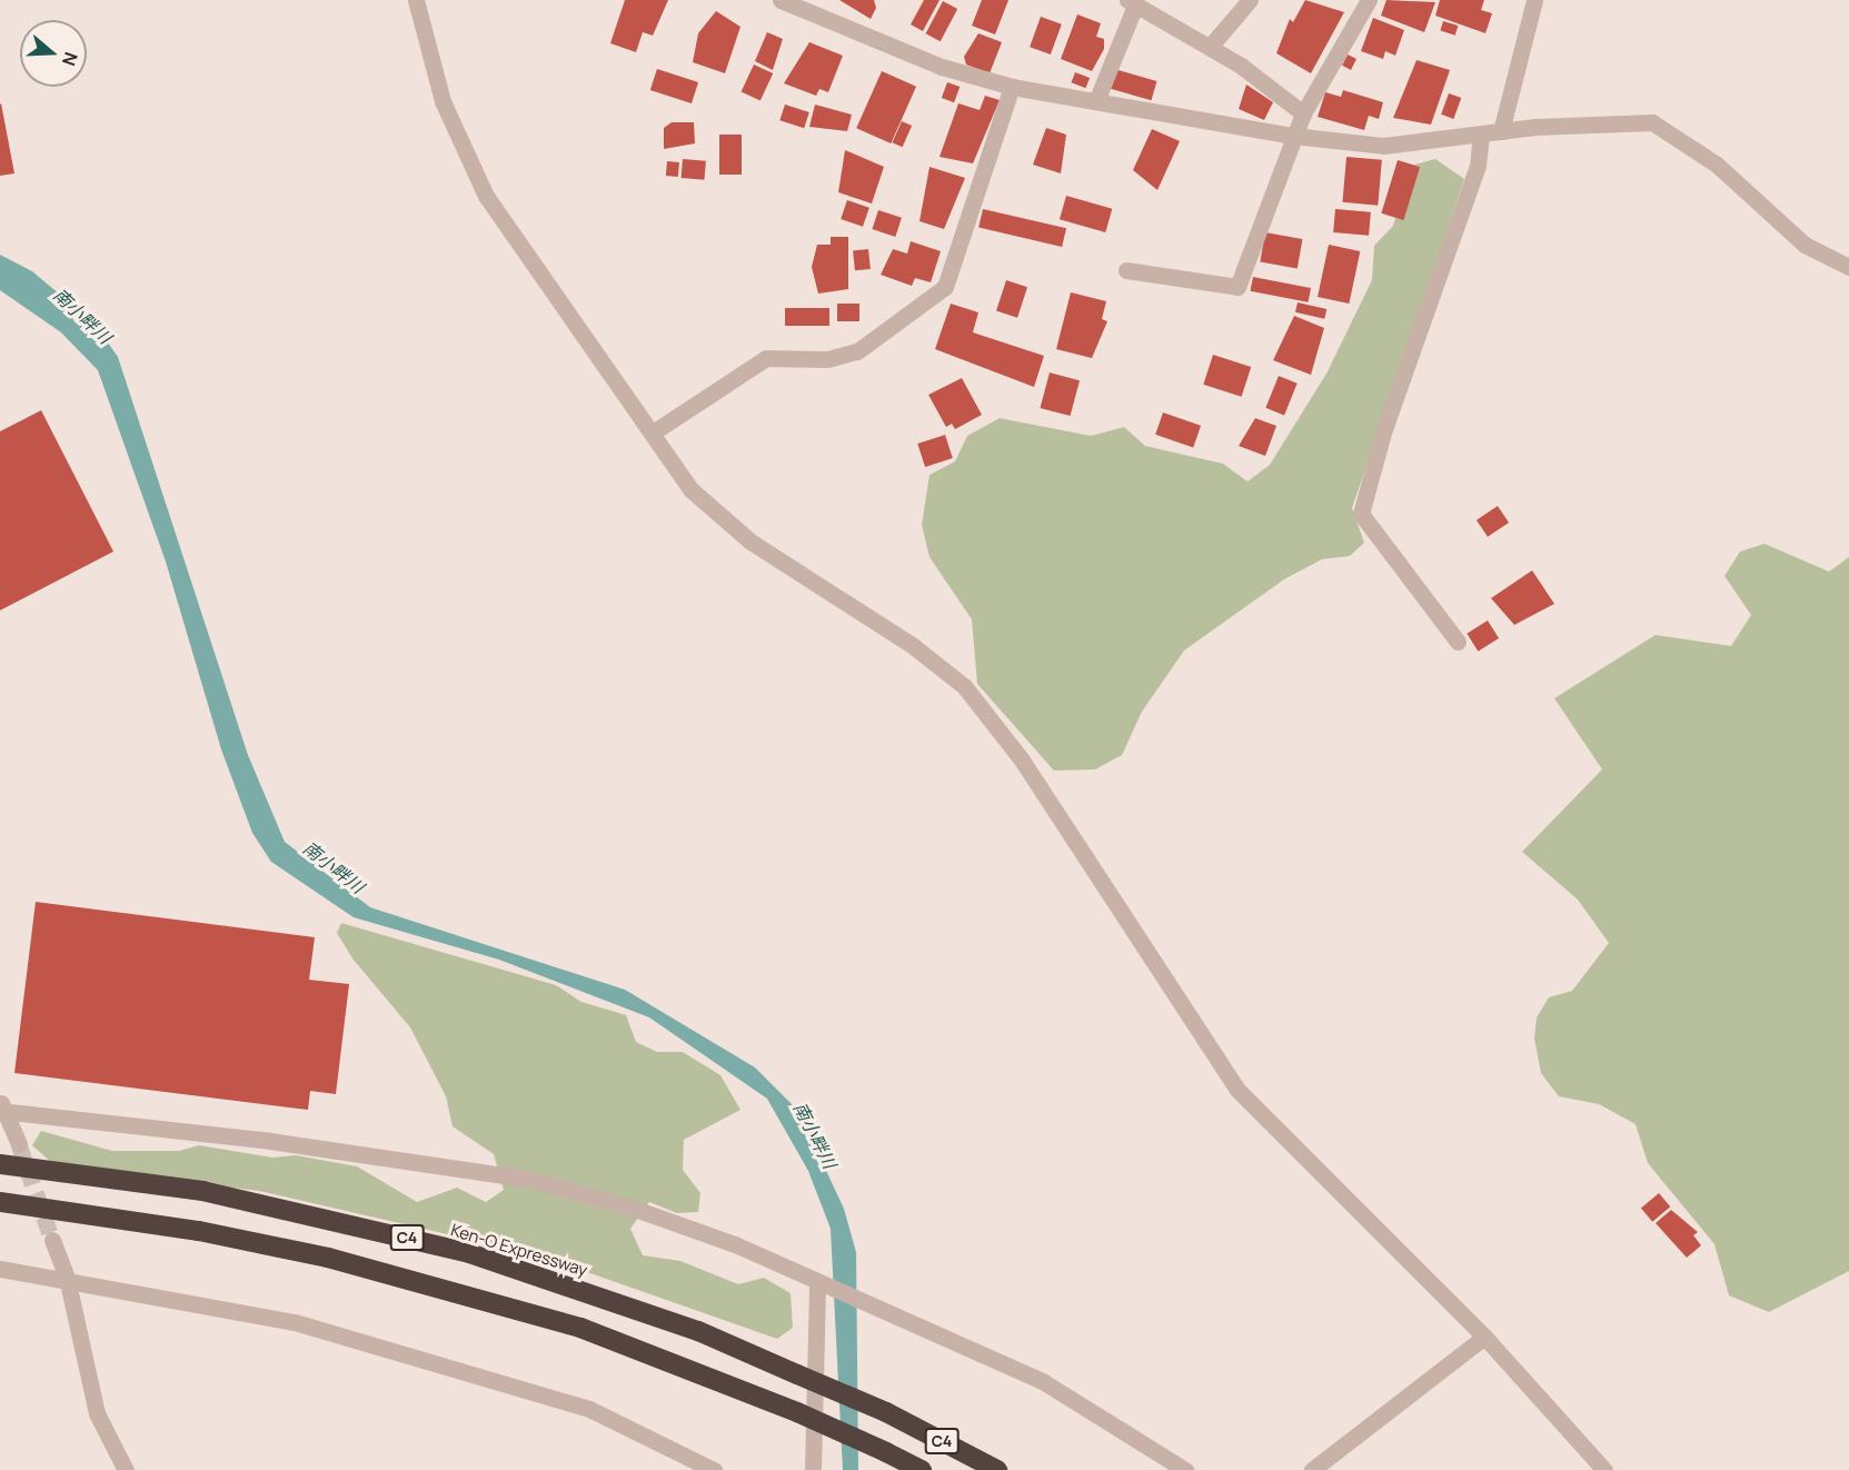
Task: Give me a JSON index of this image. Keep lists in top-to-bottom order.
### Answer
{
  "streets": {
    "highway": ["C4", "Ken-O Expressway"]
  },
  "water": ["南小畔川"],
  "north": "right"
}
